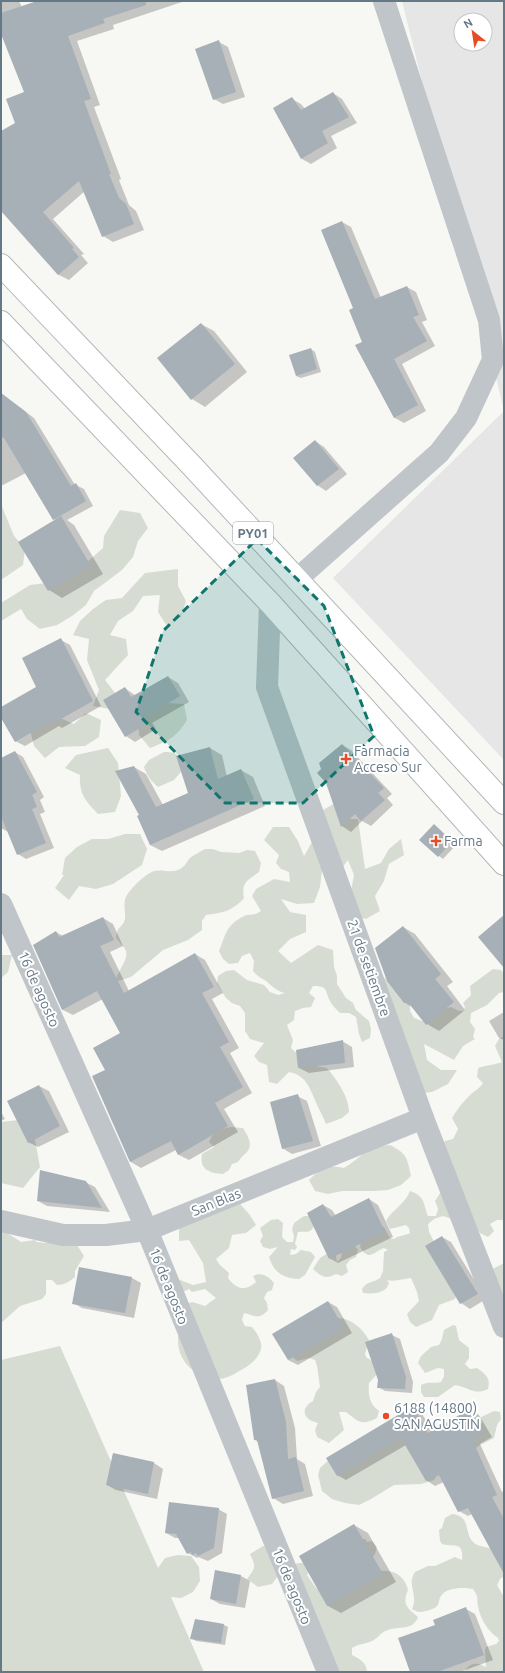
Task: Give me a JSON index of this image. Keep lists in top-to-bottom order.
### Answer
{
  "streets": {
    "highway": ["PY01"],
    "street": ["21 de setiembre", "16 de agosto", "San Blas"]
  },
  "crossings": [
    ["PY01", "21 de setiembre"],
    ["21 de setiembre", "San Blas"],
    ["16 de agosto", "San Blas"]
  ],
  "places": {
    "health": ["Farmacia Acceso Sur", "Farma"],
    "other": ["6188 (14800) SAN AGUSTIN"]
  },
  "north": "top left"
}
